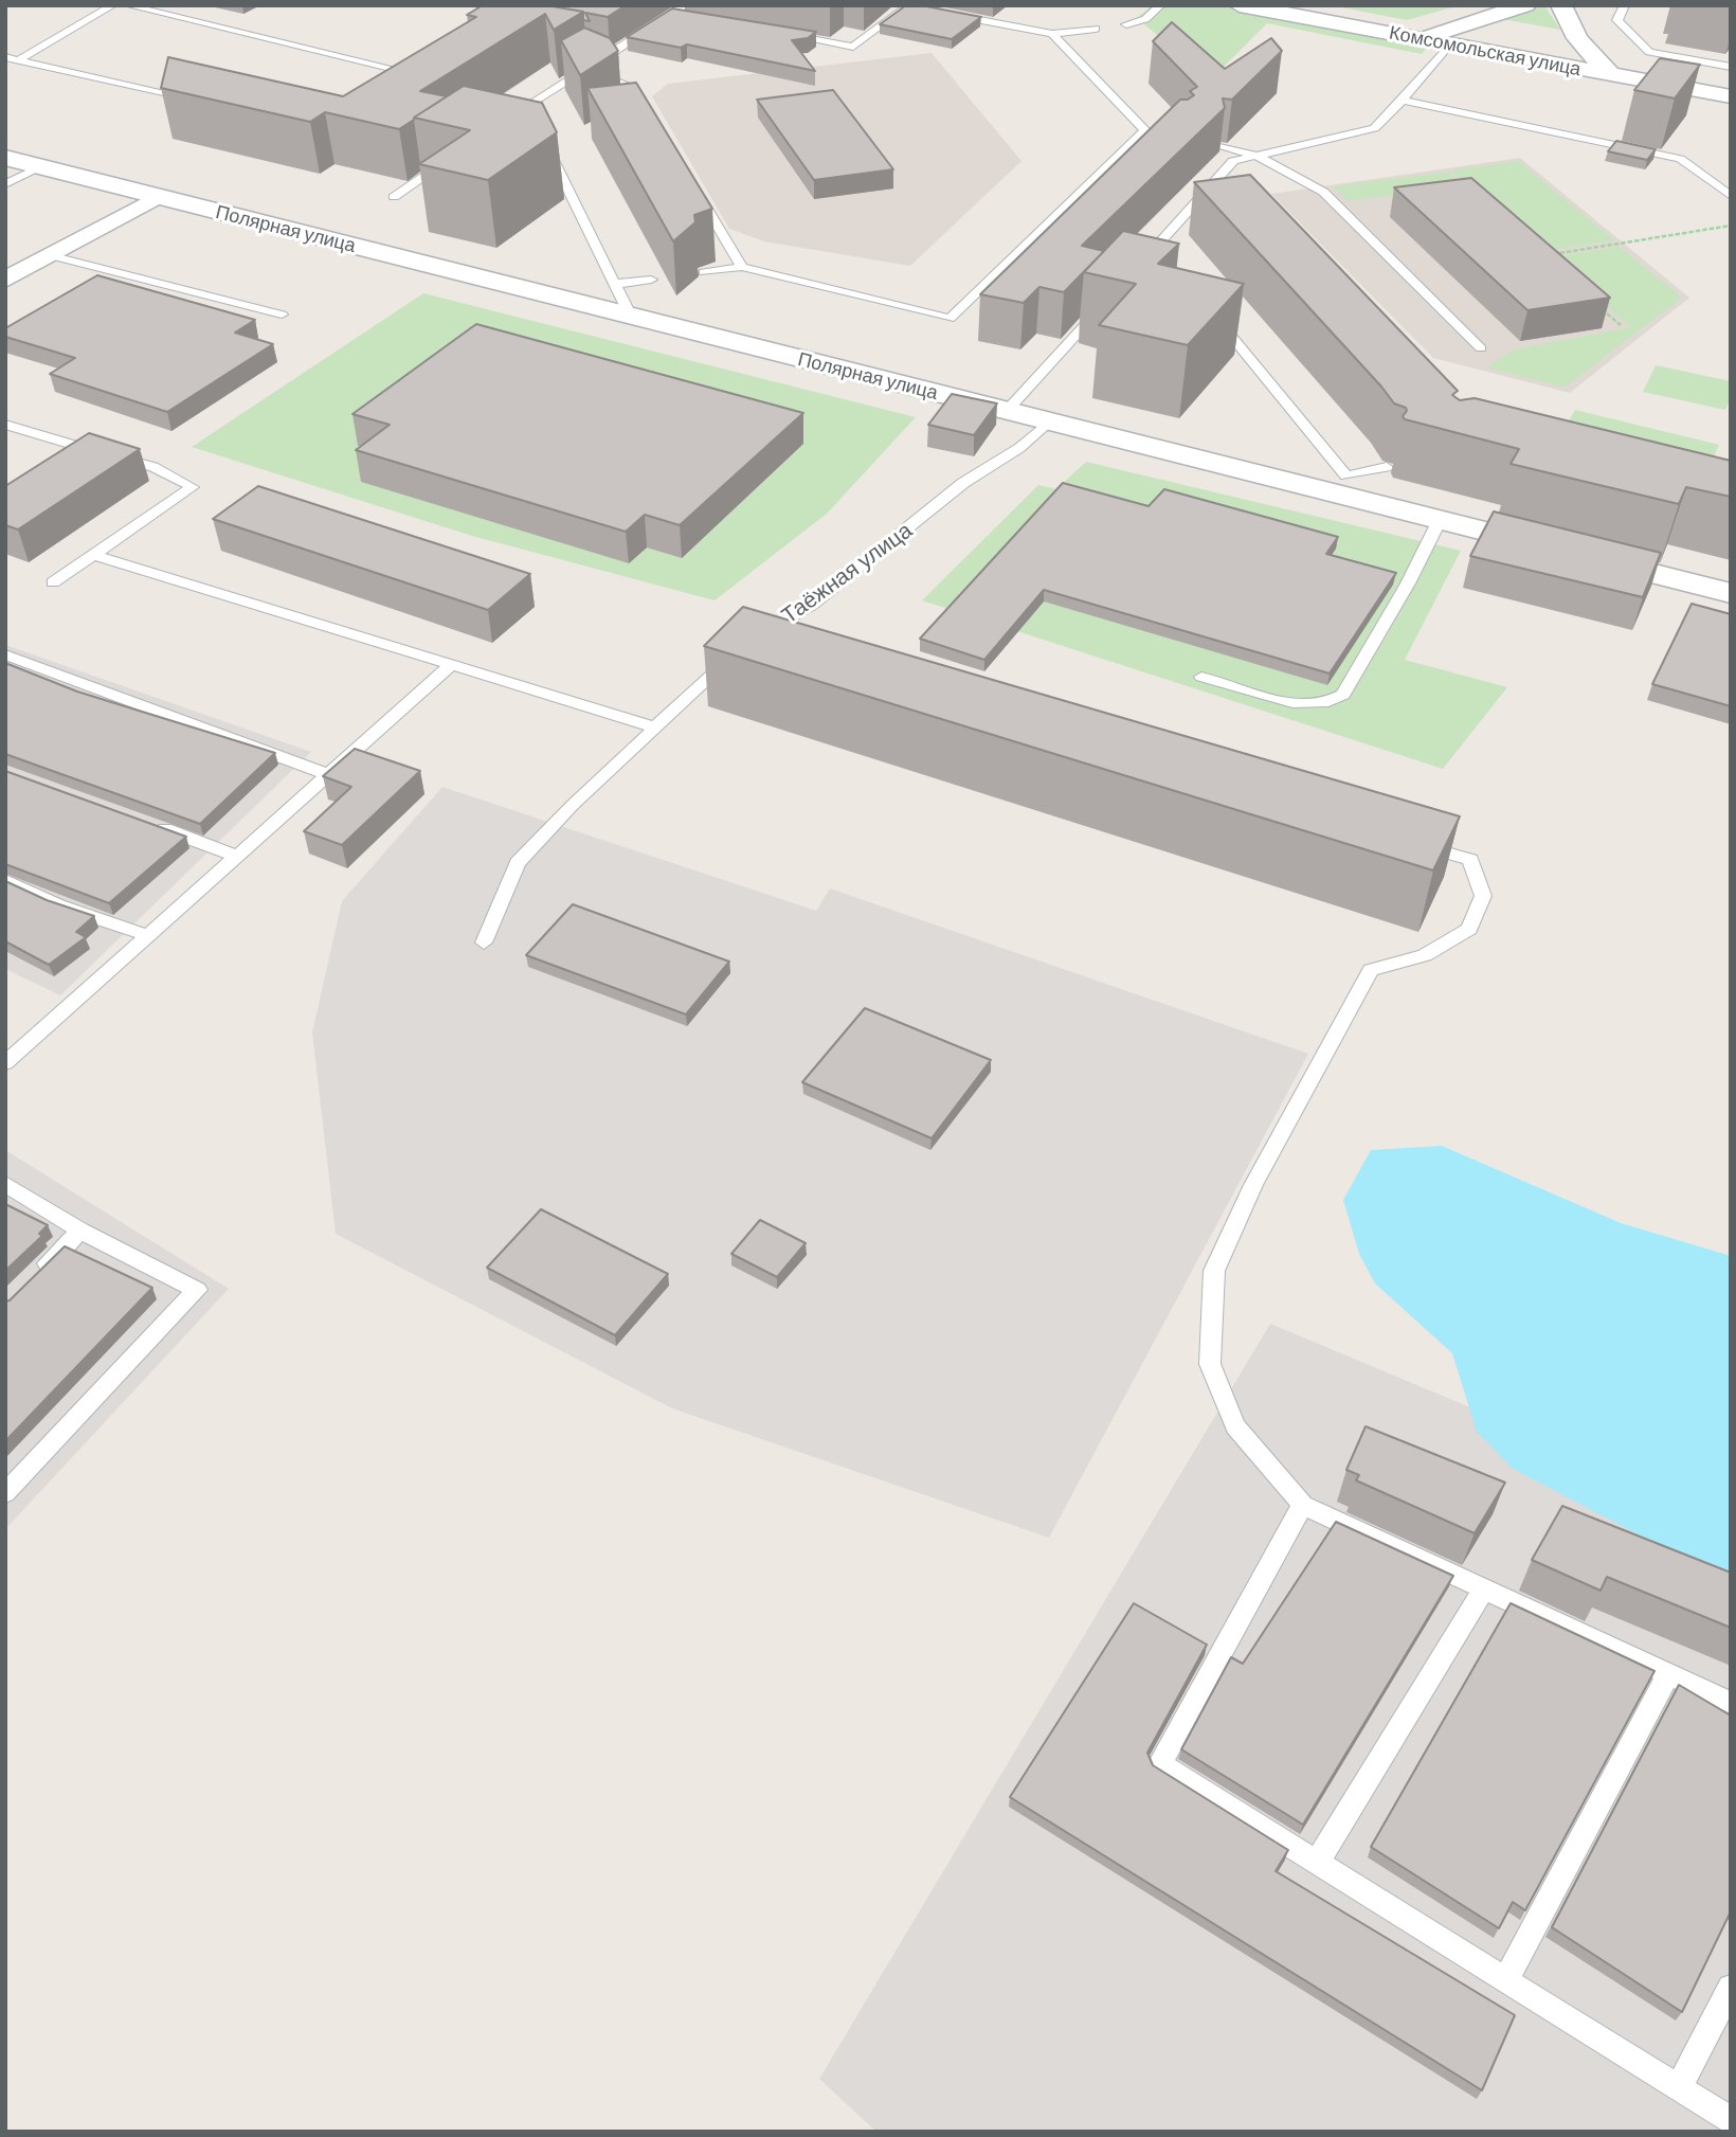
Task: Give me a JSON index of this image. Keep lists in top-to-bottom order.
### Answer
{
  "streets": {
    "street": ["Комсомольская улица", "Полярная улица"],
    "lane": ["Таёжная улица"]
  },
  "crossings": [
    ["Полярная улица", "Таёжная улица"]
  ]
}
